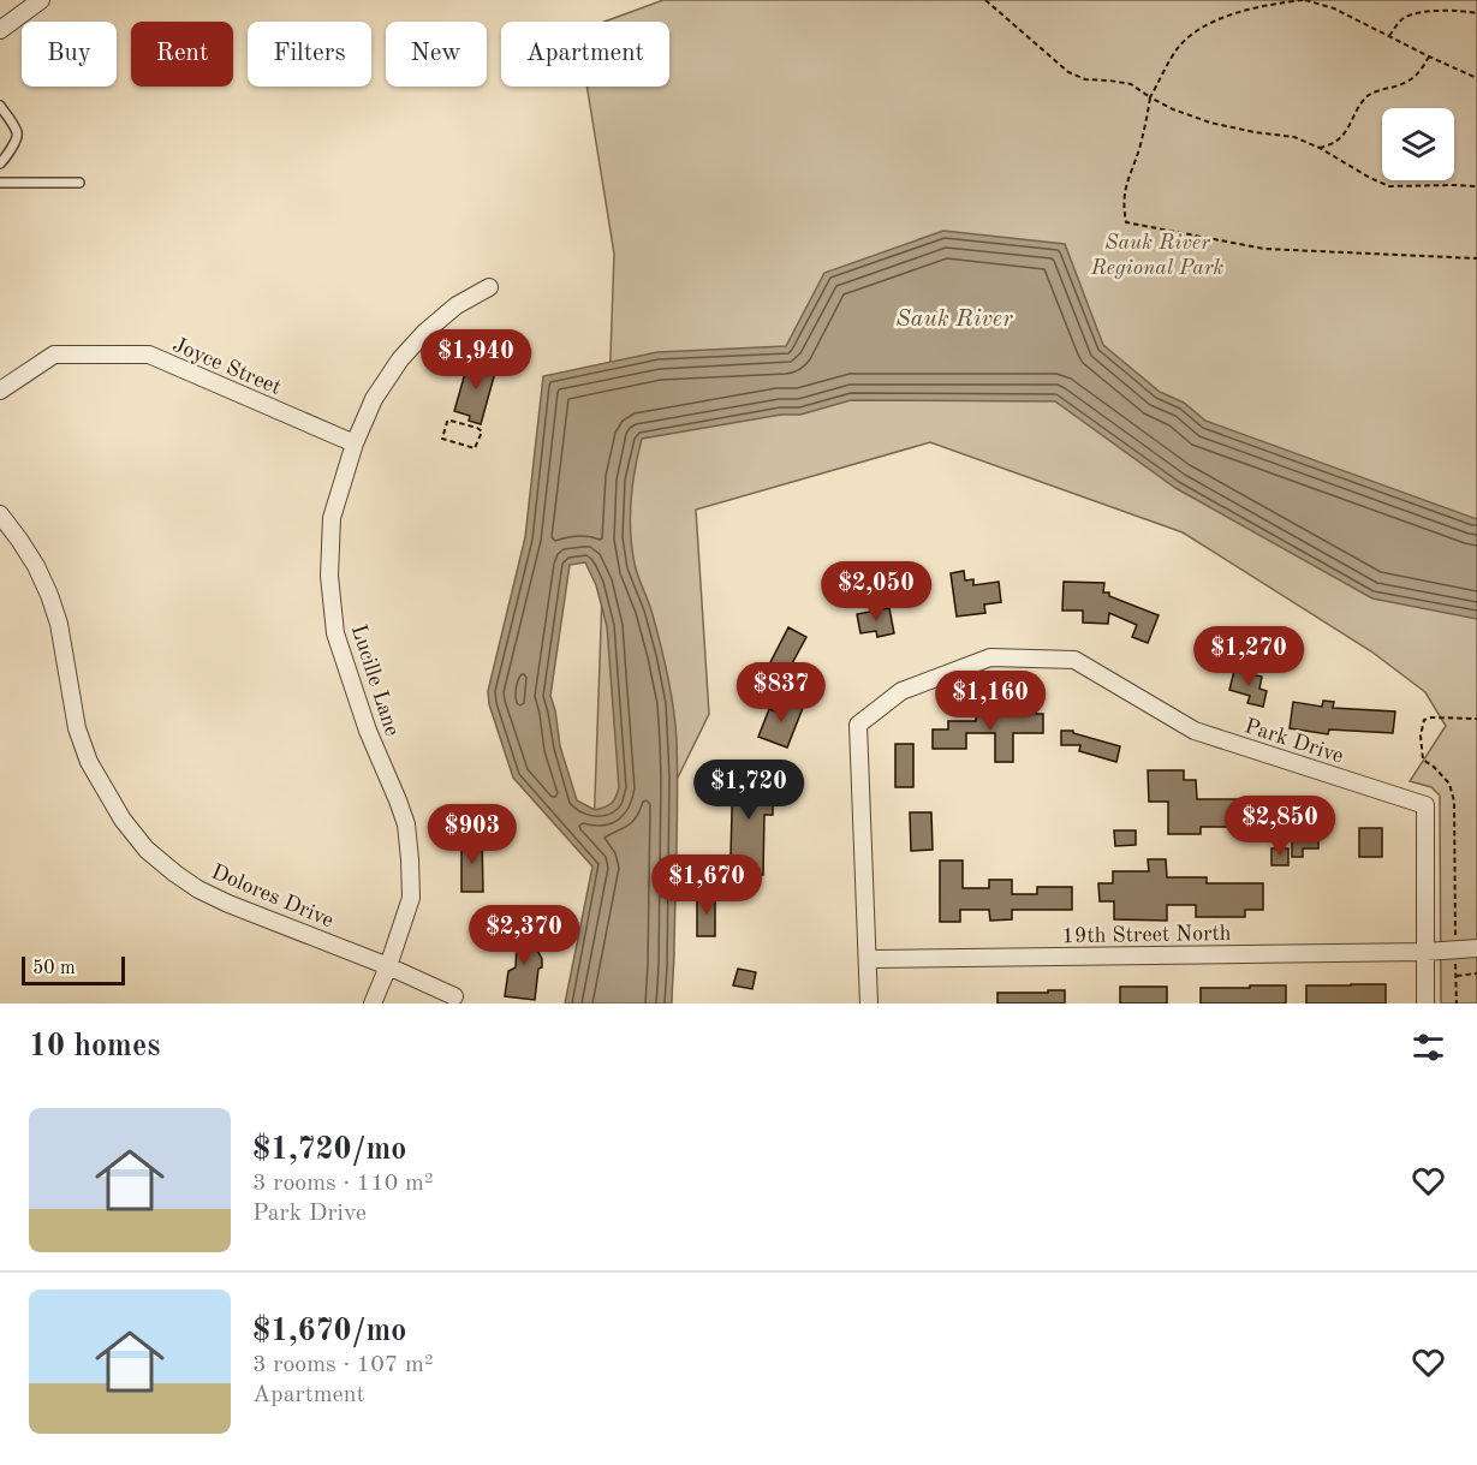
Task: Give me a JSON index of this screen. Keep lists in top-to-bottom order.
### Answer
{
  "streets": {
    "street": [
      "Joyce Street",
      "Lucille Lane",
      "Park Drive",
      "Dolores Drive",
      "19th Street North"
    ]
  },
  "crossings": [
    ["Joyce Street", "Lucille Lane"],
    ["Lucille Lane", "Dolores Drive"],
    ["Park Drive", "19th Street North"]
  ],
  "water": ["Sauk River"],
  "parks": ["Sauk River Regional Park"],
  "scale_bar": "50 m",
  "page": {
    "chip": [
      "Buy",
      "Rent",
      "Filters",
      "New",
      "Apartment"
    ],
    "price": [
      "$1,940",
      "$2,050",
      "$1,270",
      "$837",
      "$1,160",
      "$1,720",
      "$2,850",
      "$903",
      "$1,670",
      "$2,370"
    ],
    "scale": "50 m",
    "heading": "10 homes",
    "list": [
      {
        "name": "$1,720/mo",
        "note": "3 rooms · 110 m² · Park Drive"
      },
      {
        "name": "$1,670/mo",
        "note": "3 rooms · 107 m² · Apartment"
      }
    ]
  }
}
